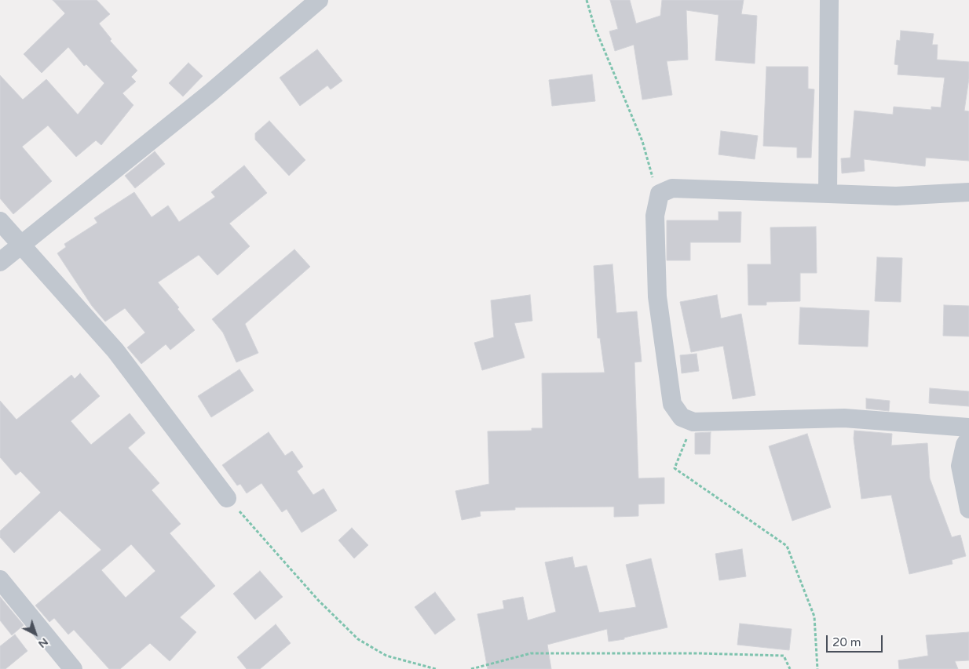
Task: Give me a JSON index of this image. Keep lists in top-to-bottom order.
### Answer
{
  "scale_bar": "20 m",
  "north": "bottom right"
}
